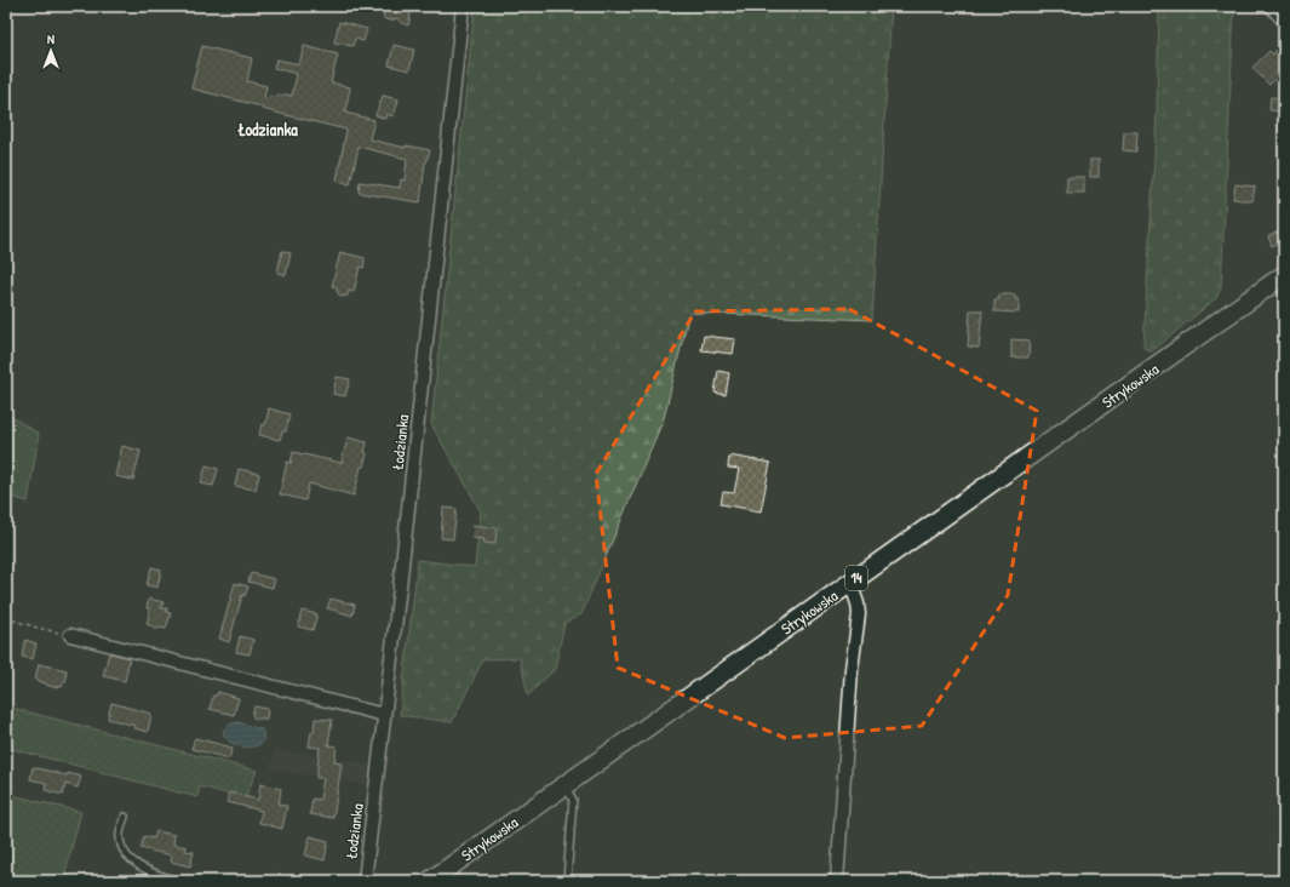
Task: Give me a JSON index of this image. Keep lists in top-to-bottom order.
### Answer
{
  "streets": {
    "main road": ["Strykowska", "14"],
    "street": ["Łodzianka"]
  },
  "districts": ["Łodzianka"],
  "north": "top"
}
